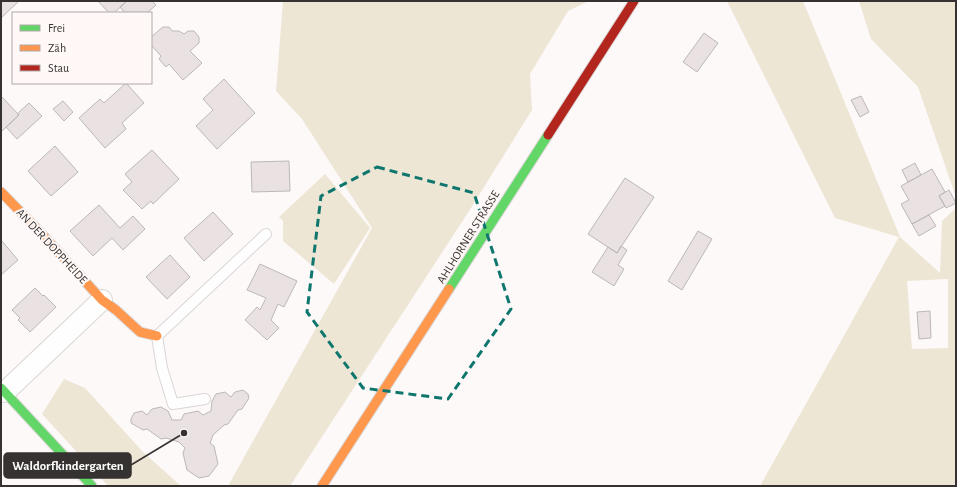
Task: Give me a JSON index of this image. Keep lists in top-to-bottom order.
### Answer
{
  "streets": {
    "street": ["AHLHORNER STRASSE", "AN DER DOPPHEIDE"]
  },
  "places": ["Waldorfkindergarten"],
  "legend": ["Frei", "Zäh", "Stau"]
}
